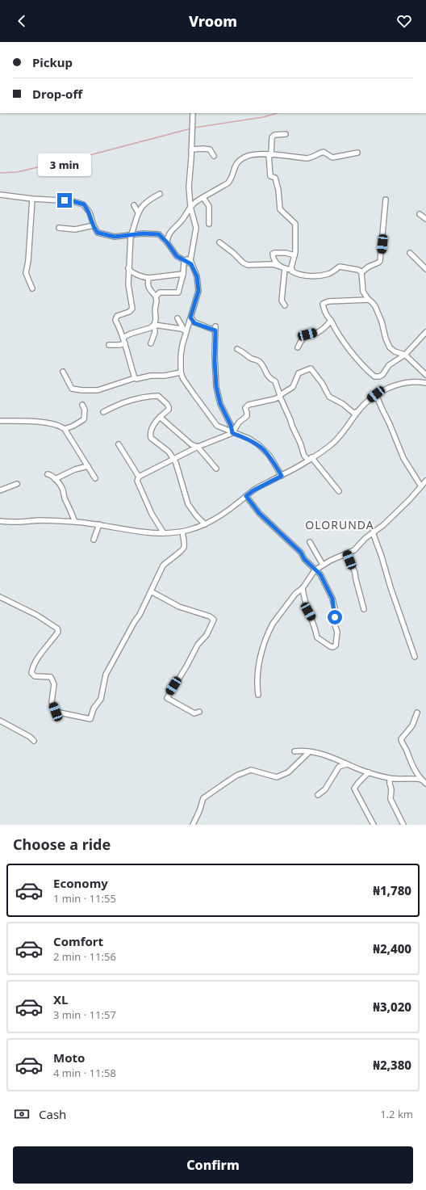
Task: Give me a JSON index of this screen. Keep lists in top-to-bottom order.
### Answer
{
  "districts": ["OLORUNDA"],
  "page": {
    "header": "Vroom",
    "banner": ["Pickup", "Drop-off"],
    "bubble": "3 min",
    "heading": "Choose a ride",
    "list": [
      {
        "name": "Economy",
        "note": "1 min · 11:55",
        "value": "₦1,780"
      },
      {
        "name": "Comfort",
        "note": "2 min · 11:56",
        "value": "₦2,400"
      },
      {
        "name": "XL",
        "note": "3 min · 11:57",
        "value": "₦3,020"
      },
      {
        "name": "Moto",
        "note": "4 min · 11:58",
        "value": "₦2,380"
      }
    ],
    "pay": ["Cash", "1.2 km"],
    "buttons": "Confirm"
  }
}
